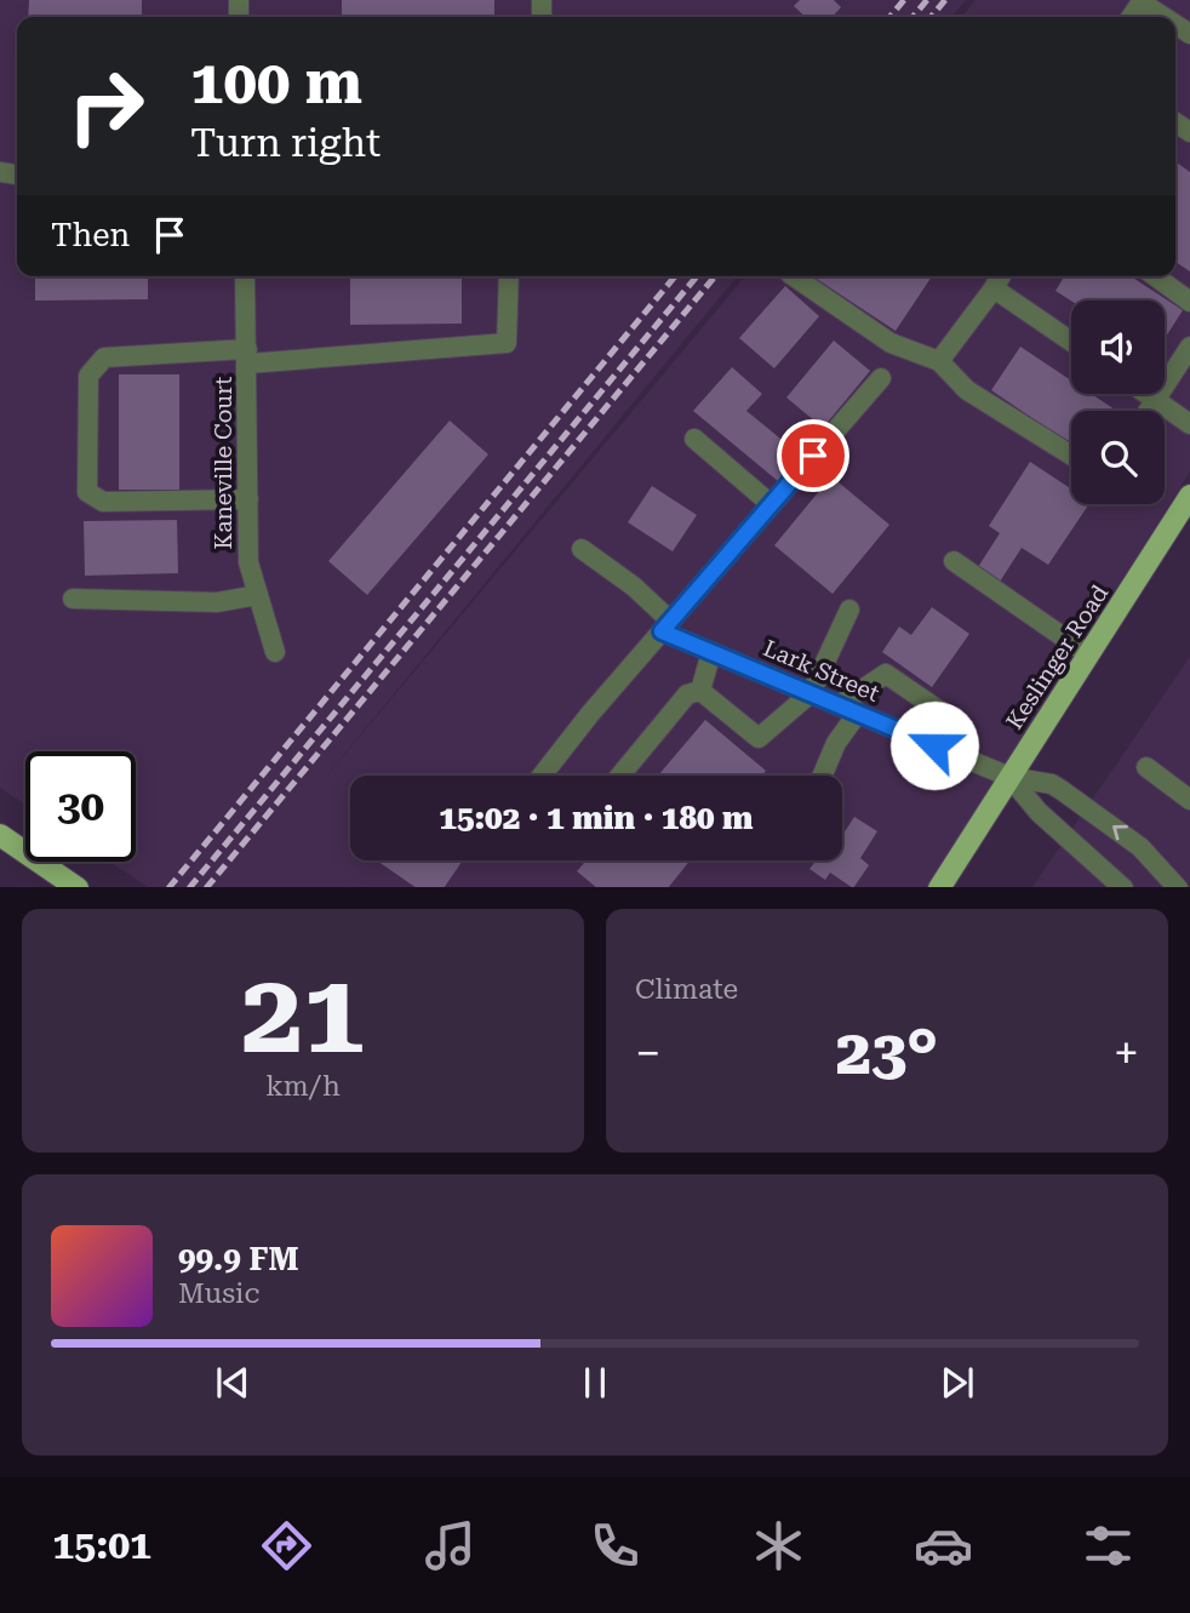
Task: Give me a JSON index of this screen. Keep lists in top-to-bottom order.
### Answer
{
  "streets": {
    "main road": ["Keslinger Road"],
    "street": ["Kaneville Court", "Lark Street"]
  },
  "crossings": [
    ["Keslinger Road", "Lark Street"]
  ],
  "page": {
    "turn": ["100 m", "Turn right"],
    "then": "Then",
    "limit": "30",
    "trip": "15:02 · 1 min · 180 m",
    "tile": [
      ["21", "km/h"],
      "Climate"
    ],
    "heat": ["−", "23°", "+"],
    "song": ["99.9 FM", "Music"],
    "tabs": "15:01"
  }
}
